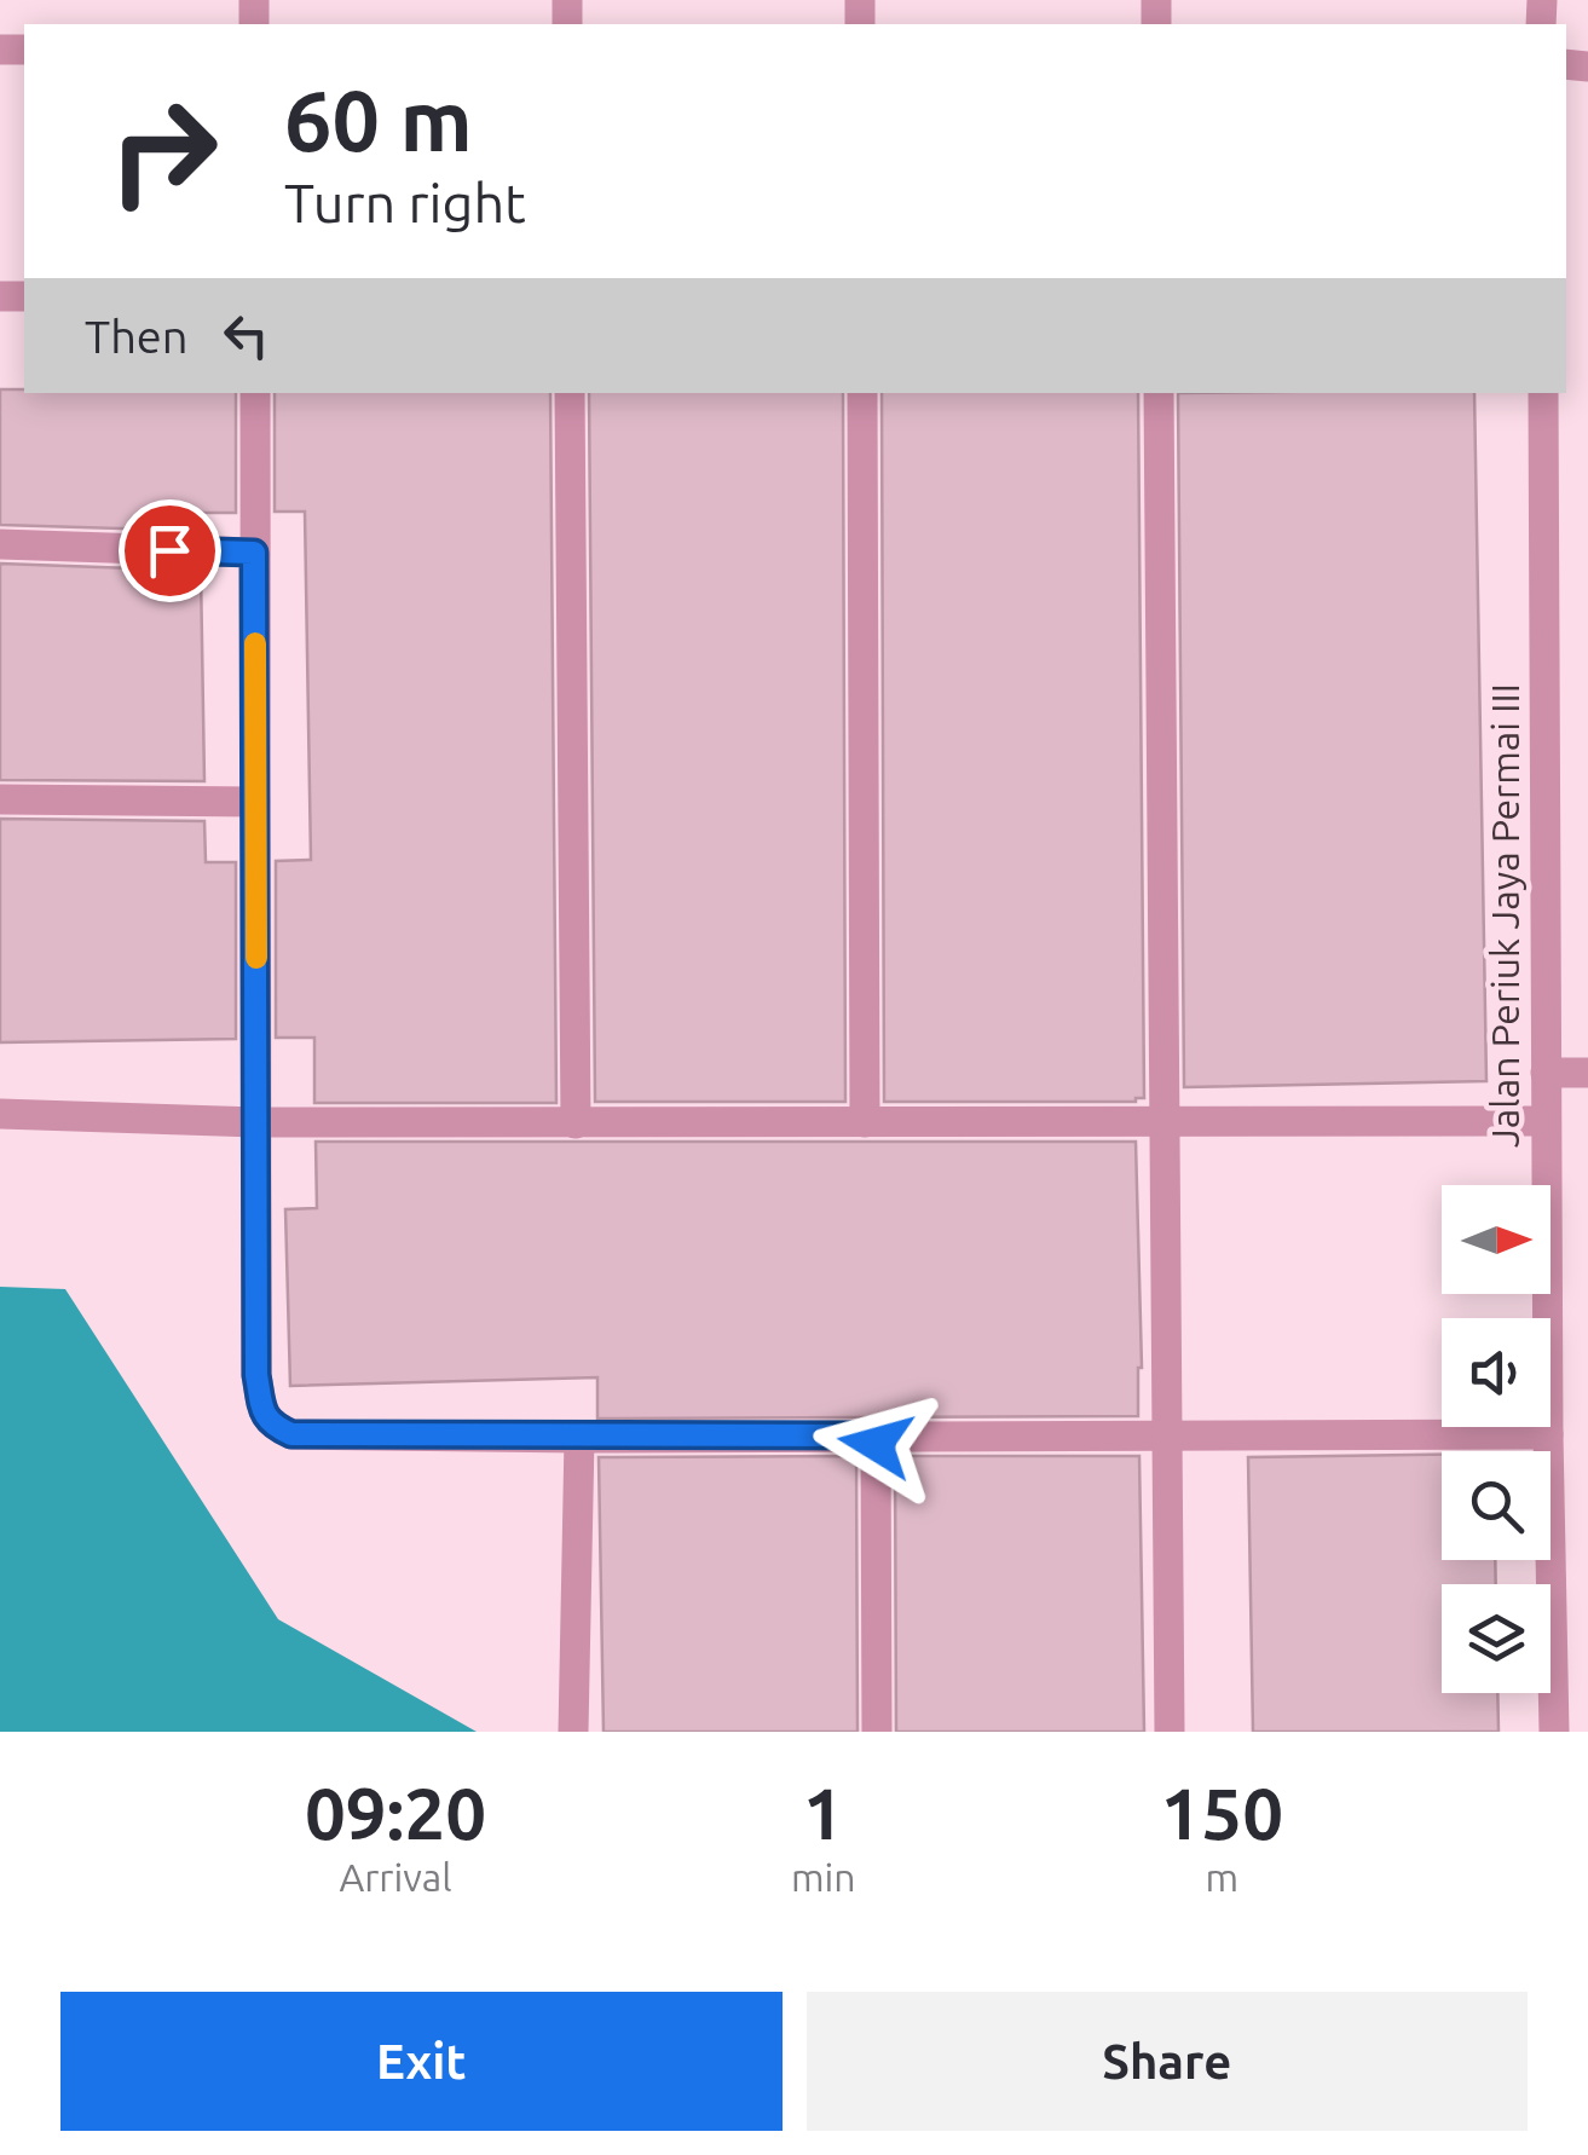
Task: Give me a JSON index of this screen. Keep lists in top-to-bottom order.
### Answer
{
  "streets": {
    "street": ["Jalan Periuk Jaya Permai III"]
  },
  "north": "right",
  "page": {
    "turn": ["60 m", "Turn right"],
    "then": "Then",
    "eta": [
      "09:20",
      "Arrival",
      "1",
      "min",
      "150",
      "m"
    ],
    "buttons": ["Exit", "Share"]
  }
}
